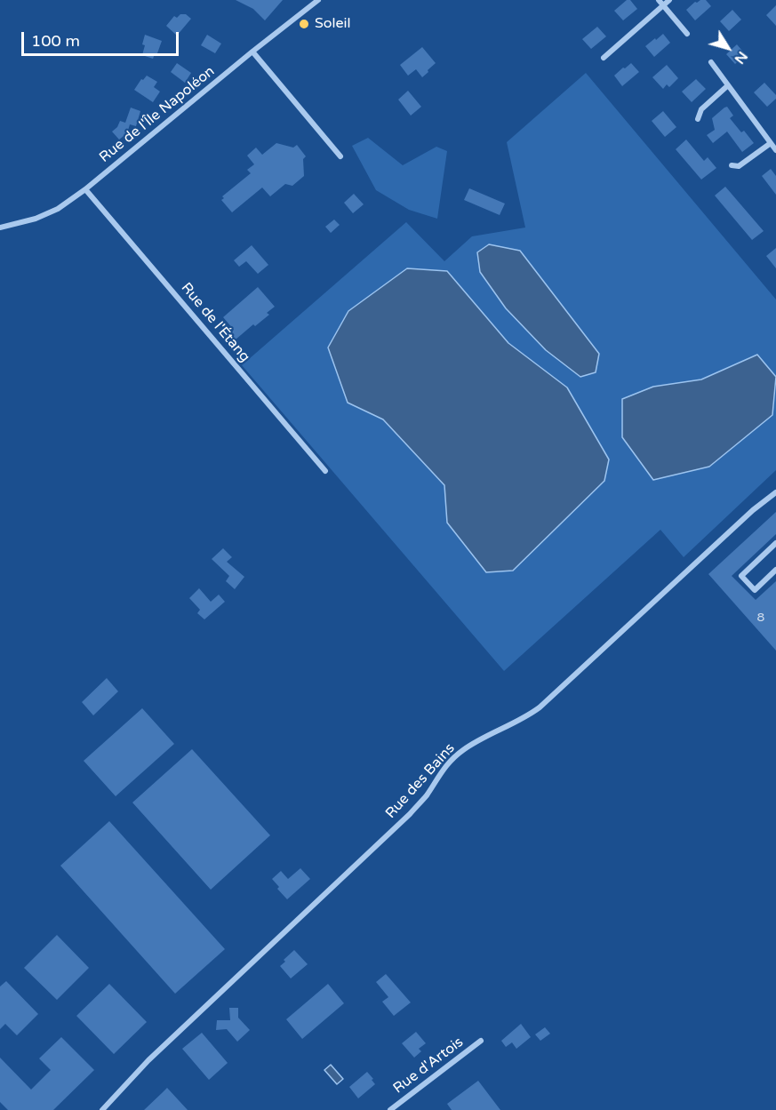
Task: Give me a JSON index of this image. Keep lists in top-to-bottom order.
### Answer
{
  "streets": {
    "street": [
      "Rue de l'Île Napoléon",
      "Rue de l'Étang",
      "Rue des Bains",
      "Rue d'Artois"
    ]
  },
  "crossings": [
    ["Rue de l'Île Napoléon", "Rue de l'Étang"]
  ],
  "places": ["Soleil"],
  "house_numbers": ["8"],
  "scale_bar": "100 m",
  "north": "bottom right"
}
